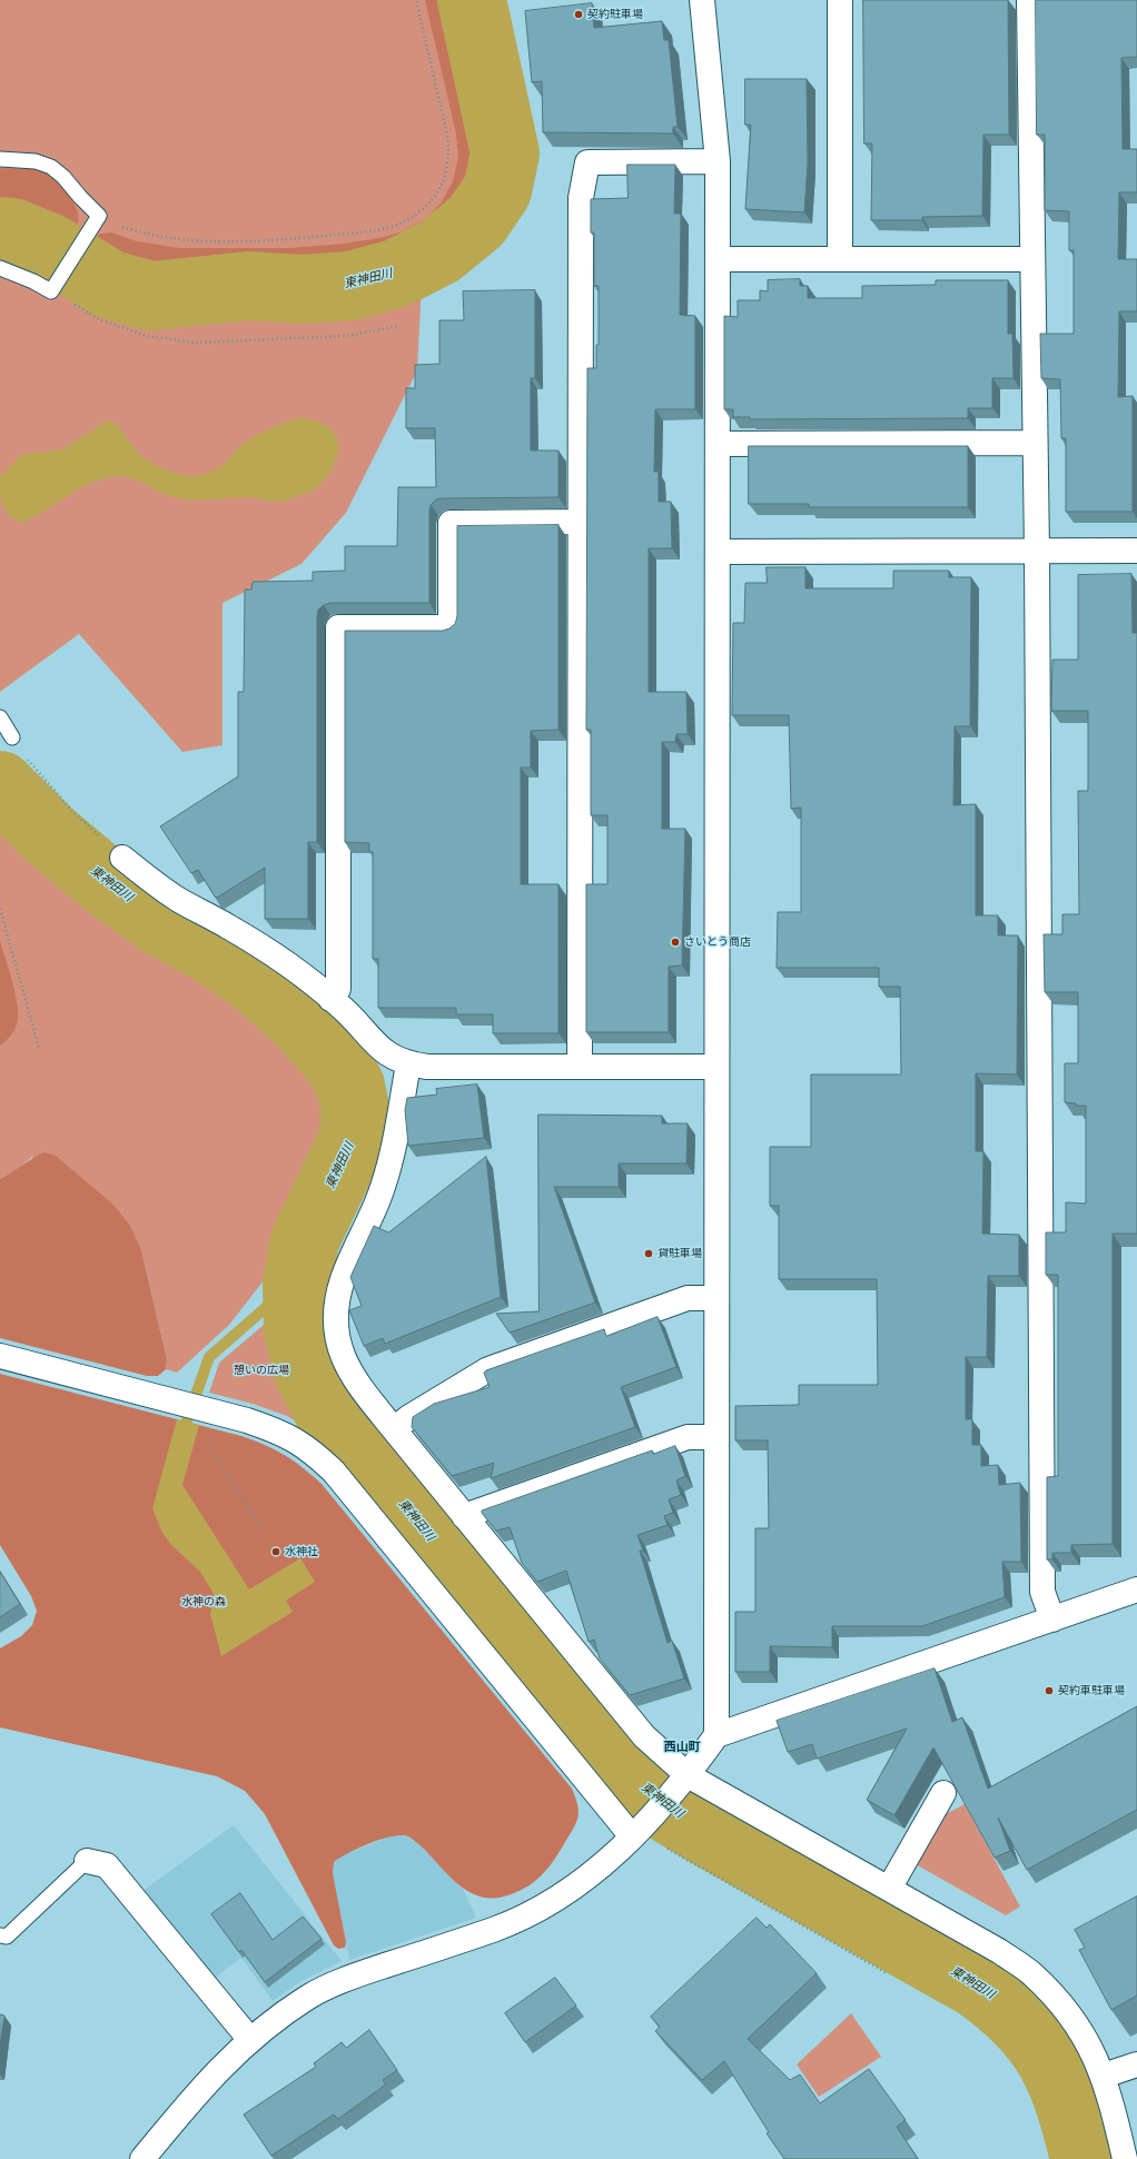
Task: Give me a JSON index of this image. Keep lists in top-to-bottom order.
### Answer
{
  "districts": ["西山町"],
  "water": ["東神田川"],
  "parks": ["憩いの広場", "水神の森"],
  "places": [
    "契約駐車場",
    "さいとう商店",
    "貸駐車場",
    "水神社",
    "契約車駐車場"
  ]
}
